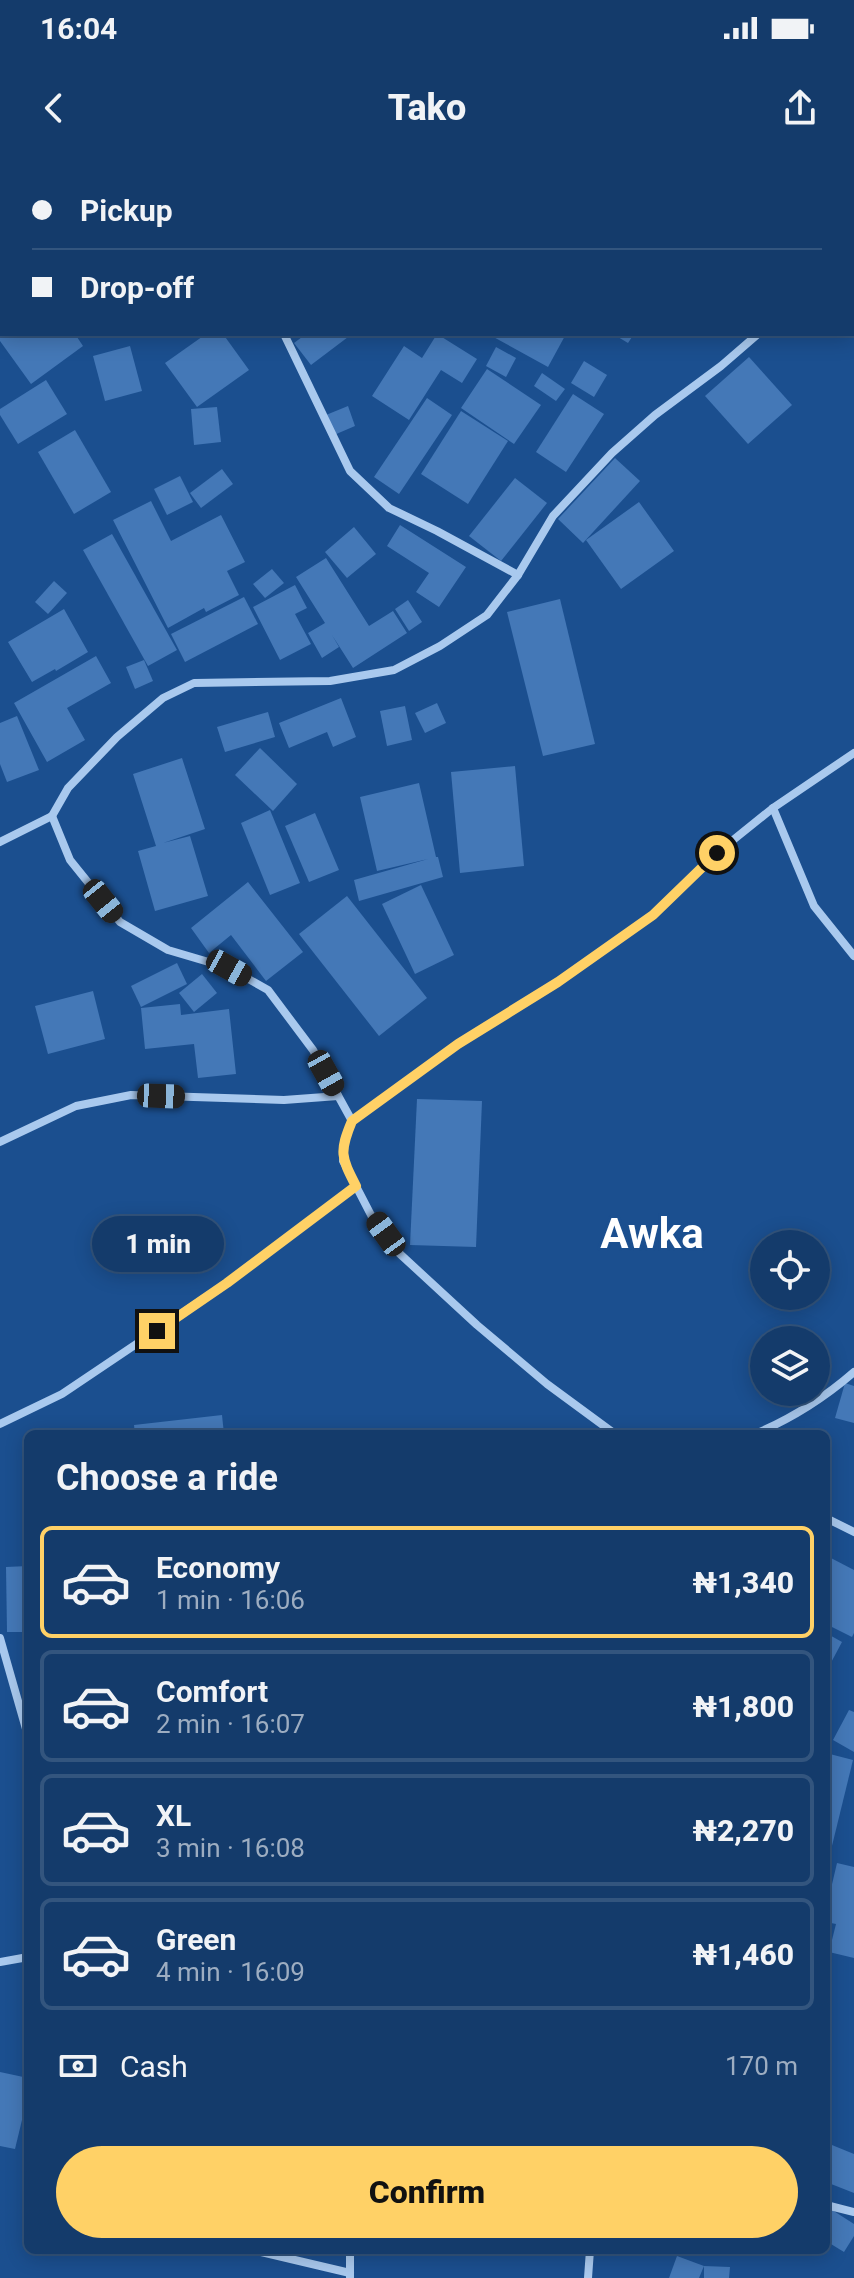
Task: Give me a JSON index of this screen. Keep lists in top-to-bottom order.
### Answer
{
  "districts": ["Awka"],
  "page": {
    "status": "16:04",
    "header": "Tako",
    "banner": ["Pickup", "Drop-off"],
    "bubble": "1 min",
    "heading": "Choose a ride",
    "list": [
      {
        "name": "Economy",
        "note": "1 min · 16:06",
        "value": "₦1,340"
      },
      {
        "name": "Comfort",
        "note": "2 min · 16:07",
        "value": "₦1,800"
      },
      {
        "name": "XL",
        "note": "3 min · 16:08",
        "value": "₦2,270"
      },
      {
        "name": "Green",
        "note": "4 min · 16:09",
        "value": "₦1,460"
      }
    ],
    "pay": ["Cash", "170 m"],
    "buttons": "Confirm"
  }
}
